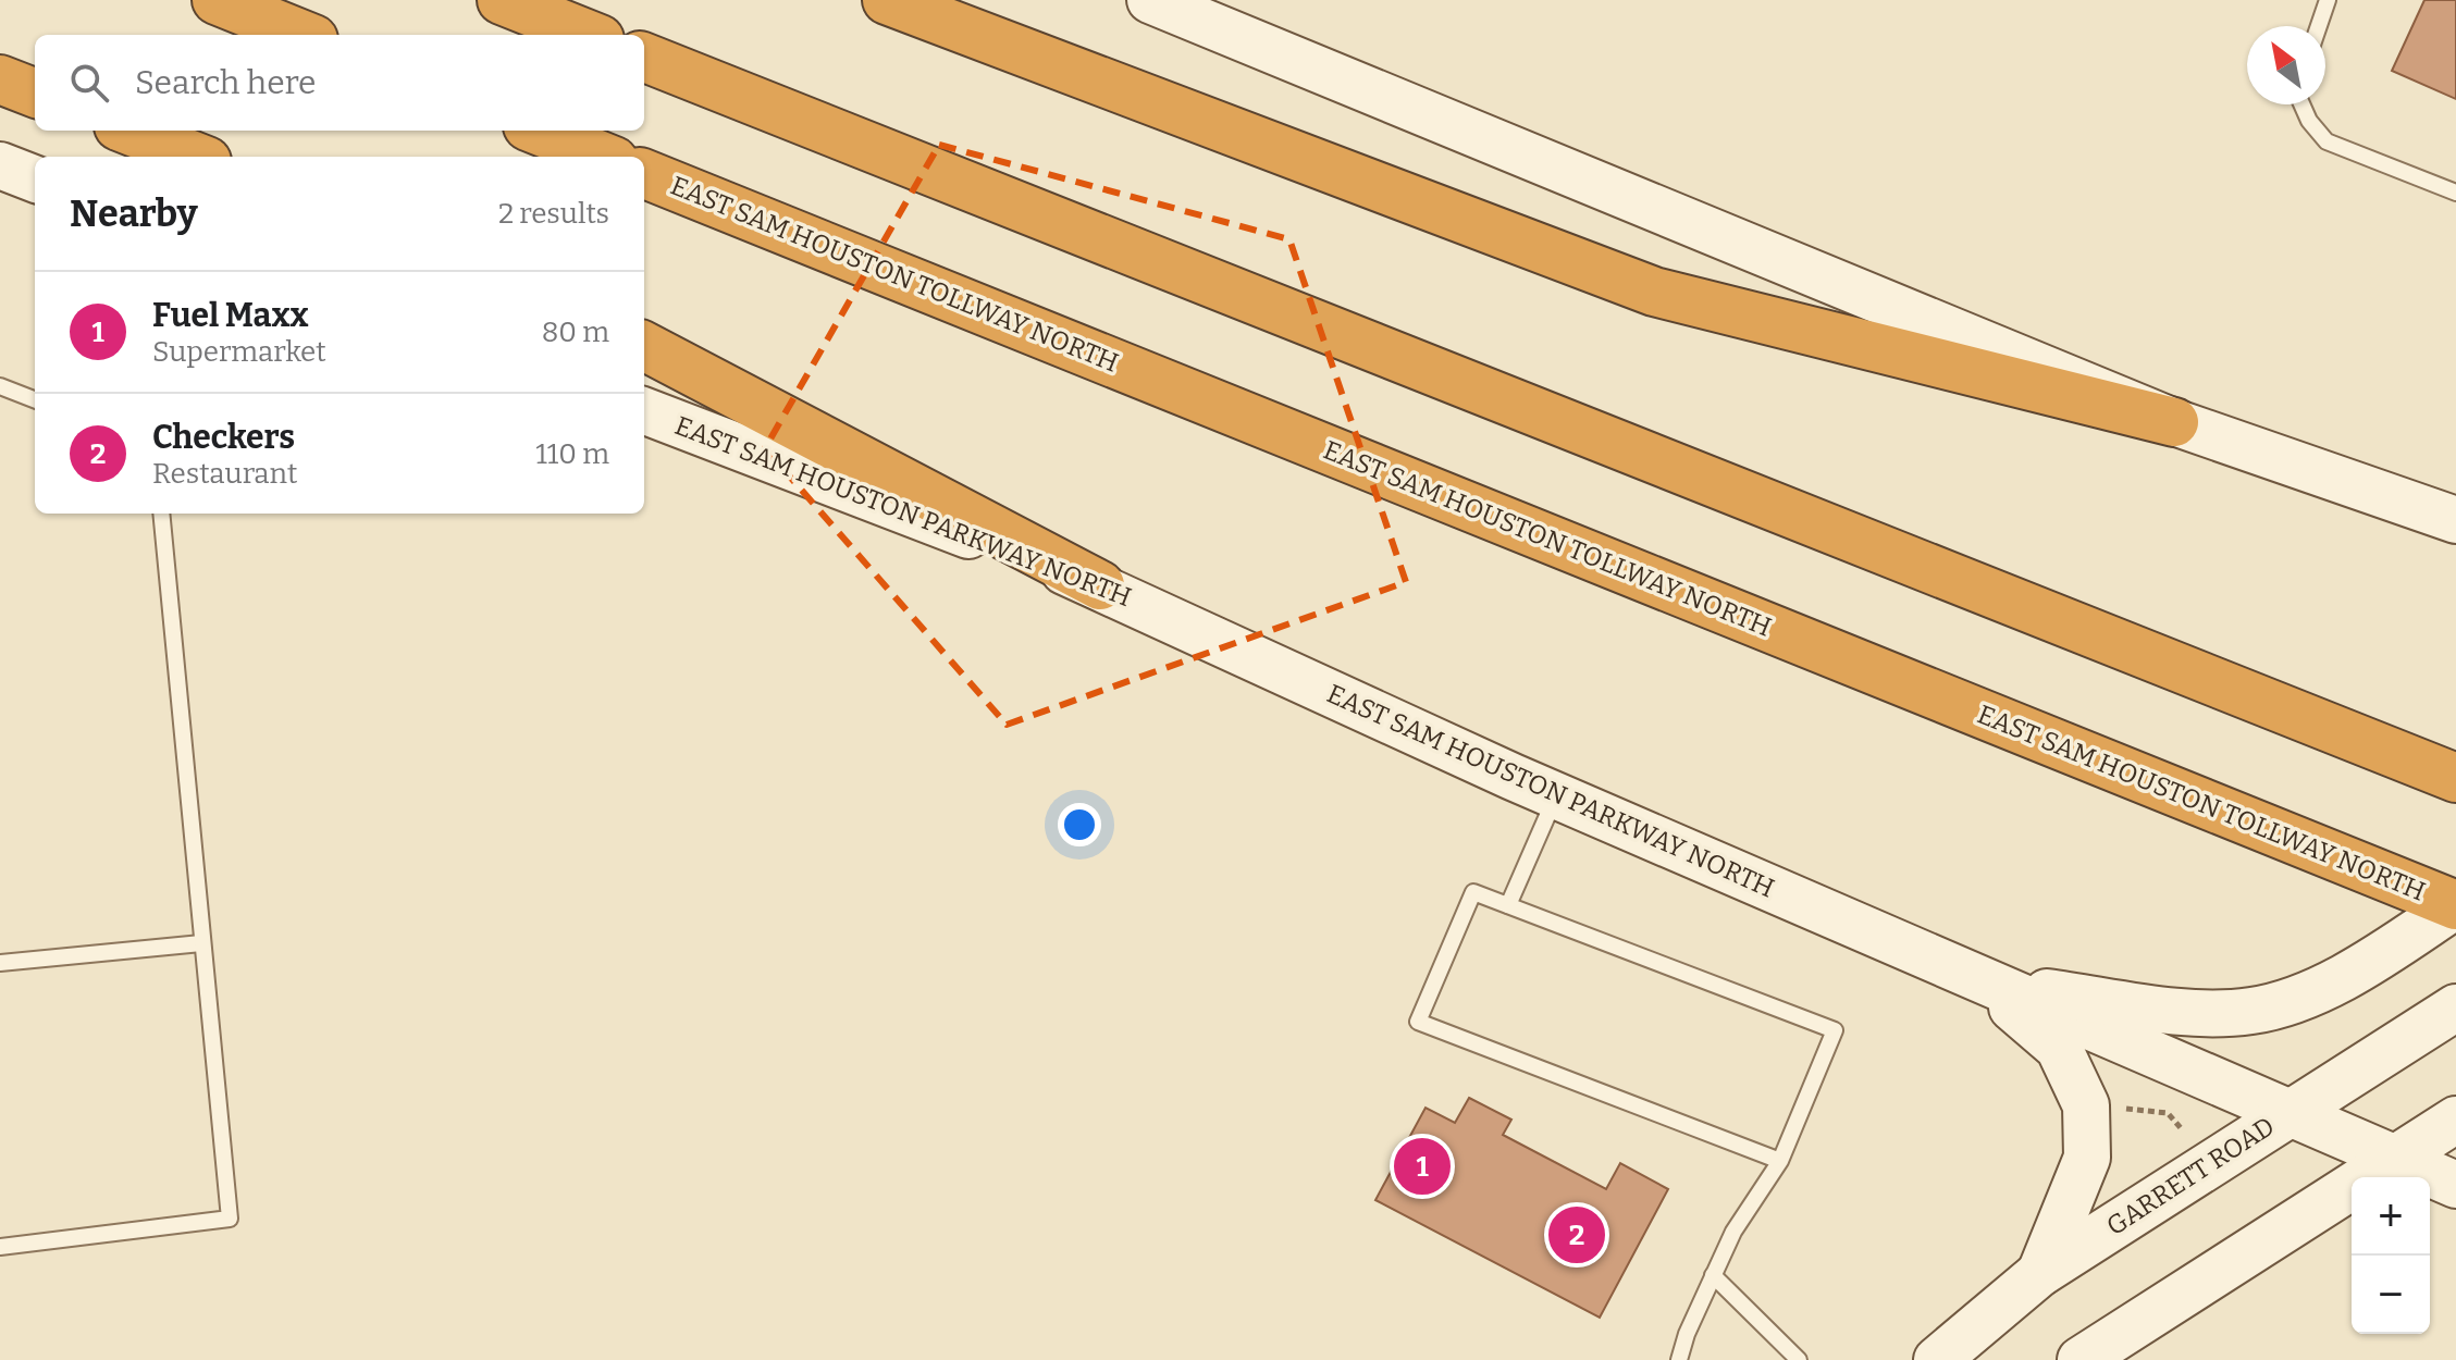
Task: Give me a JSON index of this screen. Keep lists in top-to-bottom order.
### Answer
{
  "streets": {
    "highway": ["EAST SAM HOUSTON TOLLWAY NORTH"],
    "main road": ["EAST SAM HOUSTON PARKWAY NORTH", "GARRETT ROAD"]
  },
  "crossings": [
    ["EAST SAM HOUSTON PARKWAY NORTH", "GARRETT ROAD"]
  ],
  "north": "top left",
  "page": {
    "search": "Search here",
    "heading": ["Nearby", "2 results"],
    "list": [
      {
        "mark": "1",
        "name": "Fuel Maxx",
        "note": "Supermarket",
        "value": "80 m"
      },
      {
        "mark": "2",
        "name": "Checkers",
        "note": "Restaurant",
        "value": "110 m"
      }
    ],
    "pins": ["1", "2"],
    "map_buttons": ["+", "−"]
  }
}
